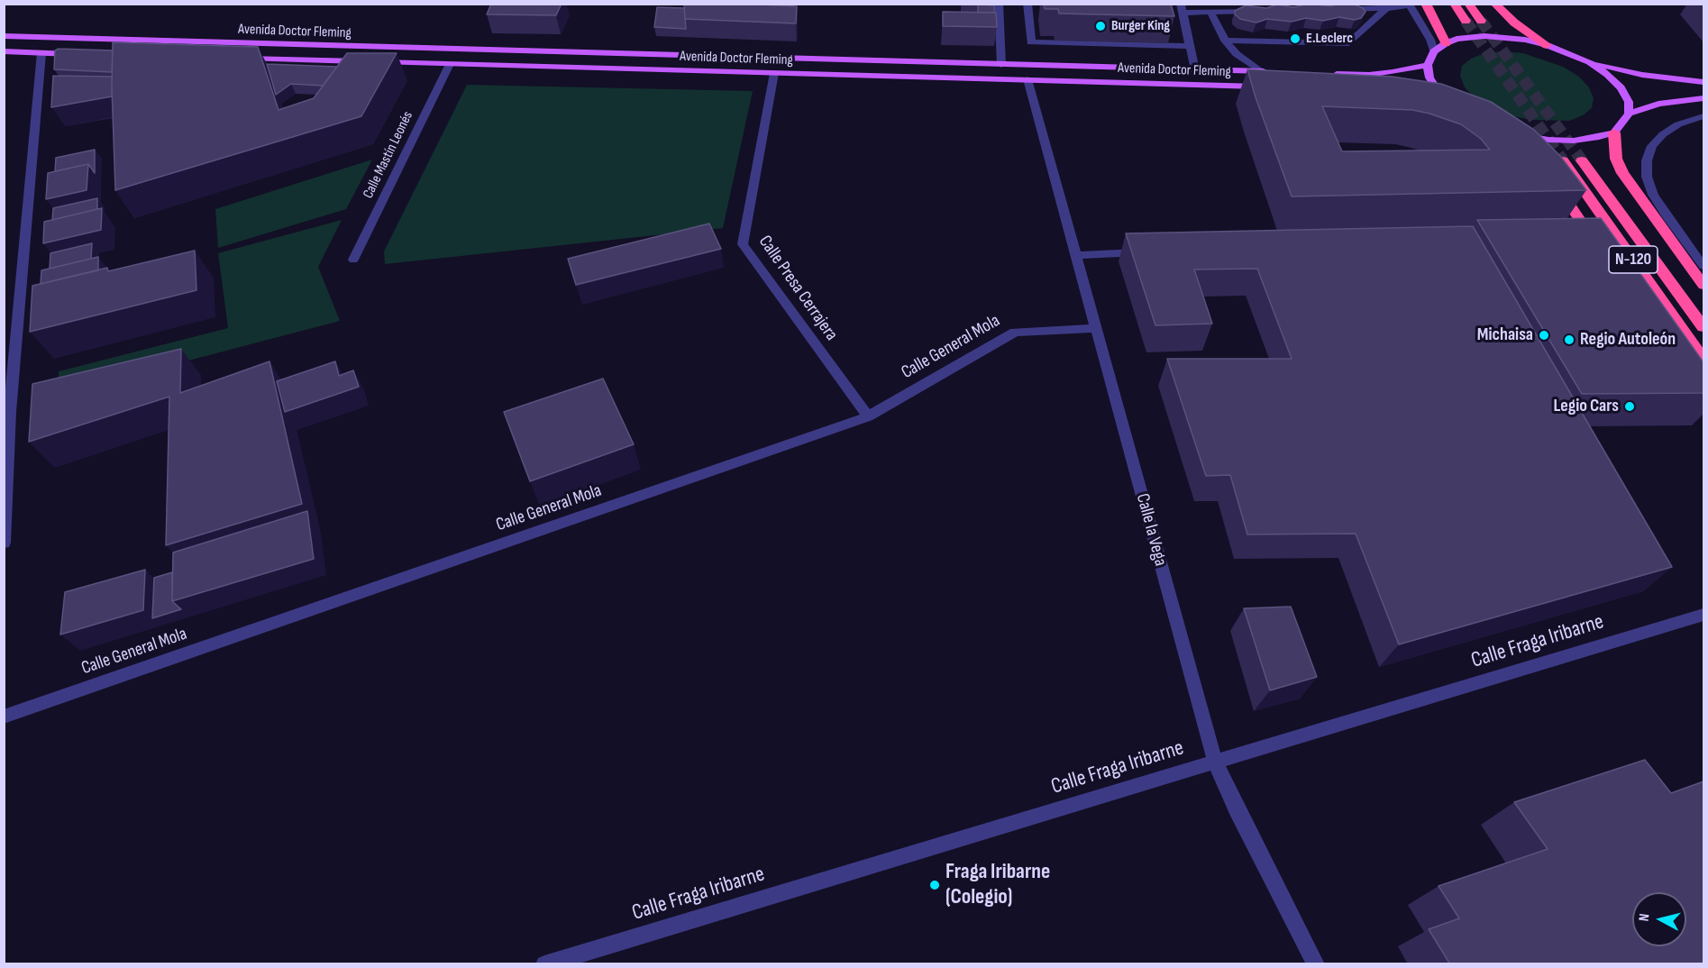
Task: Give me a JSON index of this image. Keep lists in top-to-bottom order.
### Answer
{
  "streets": {
    "highway": ["N-120"],
    "main road": ["Avenida Doctor Fleming"],
    "street": [
      "Calle Mastín Leonés",
      "Calle Presa Cerrajera",
      "Calle General Mola",
      "Calle la Vega",
      "Calle Fraga Iribarne"
    ]
  },
  "crossings": [
    ["Avenida Doctor Fleming", "Calle Mastín Leonés"],
    ["Avenida Doctor Fleming", "Calle Presa Cerrajera"],
    ["Avenida Doctor Fleming", "Calle la Vega"],
    ["Calle Presa Cerrajera", "Calle General Mola"],
    ["Calle General Mola", "Calle la Vega"],
    ["Calle la Vega", "Calle Fraga Iribarne"]
  ],
  "places": [
    "Burger King",
    "E.Leclerc",
    "Michaisa",
    "Regio Autoleón",
    "Legio Cars",
    "Fraga Iribarne (Colegio)"
  ],
  "north": "left"
}
